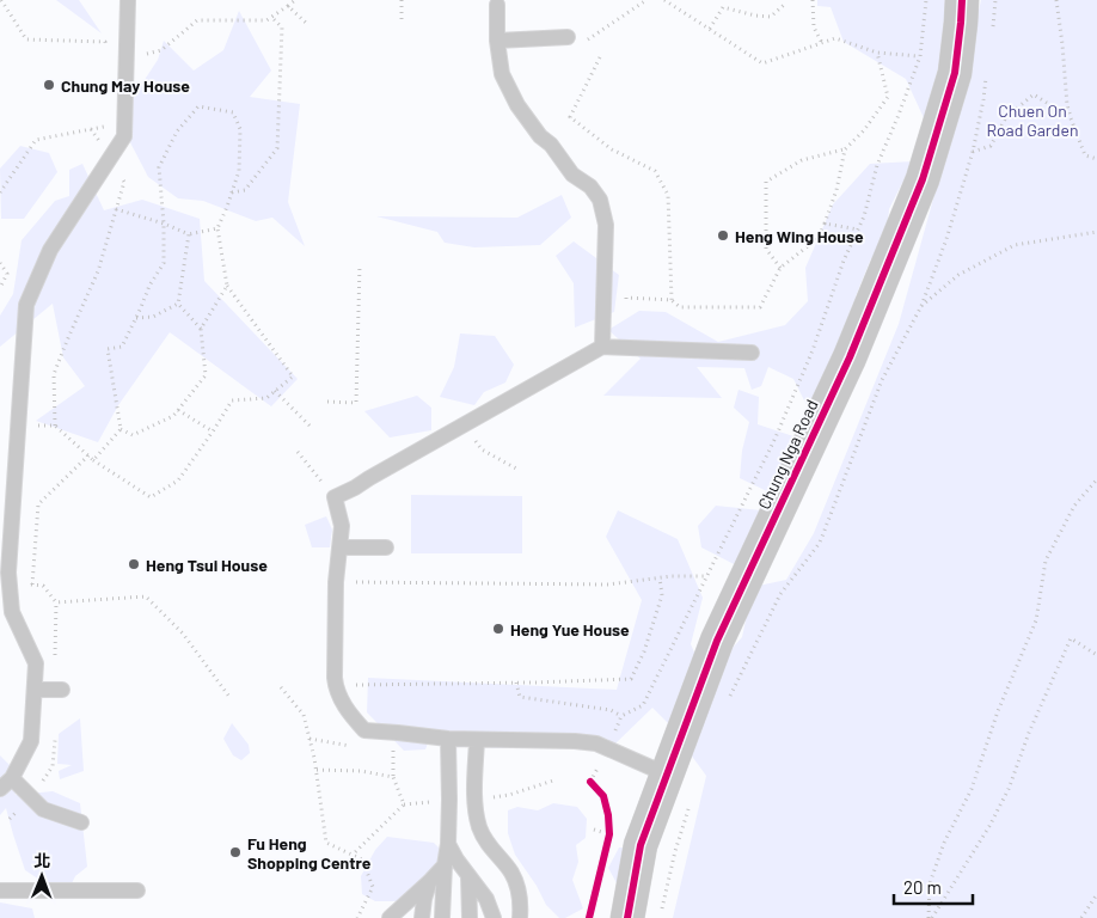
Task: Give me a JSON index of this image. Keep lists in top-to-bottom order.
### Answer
{
  "streets": {
    "street": ["Chung Nga Road"]
  },
  "parks": ["Chuen On Road Garden"],
  "places": [
    "Chung May House",
    "Heng Wing House",
    "Heng Tsui House",
    "Heng Yue House",
    "Fu Heng Shopping Centre"
  ],
  "scale_bar": "20 m",
  "north": "top"
}
